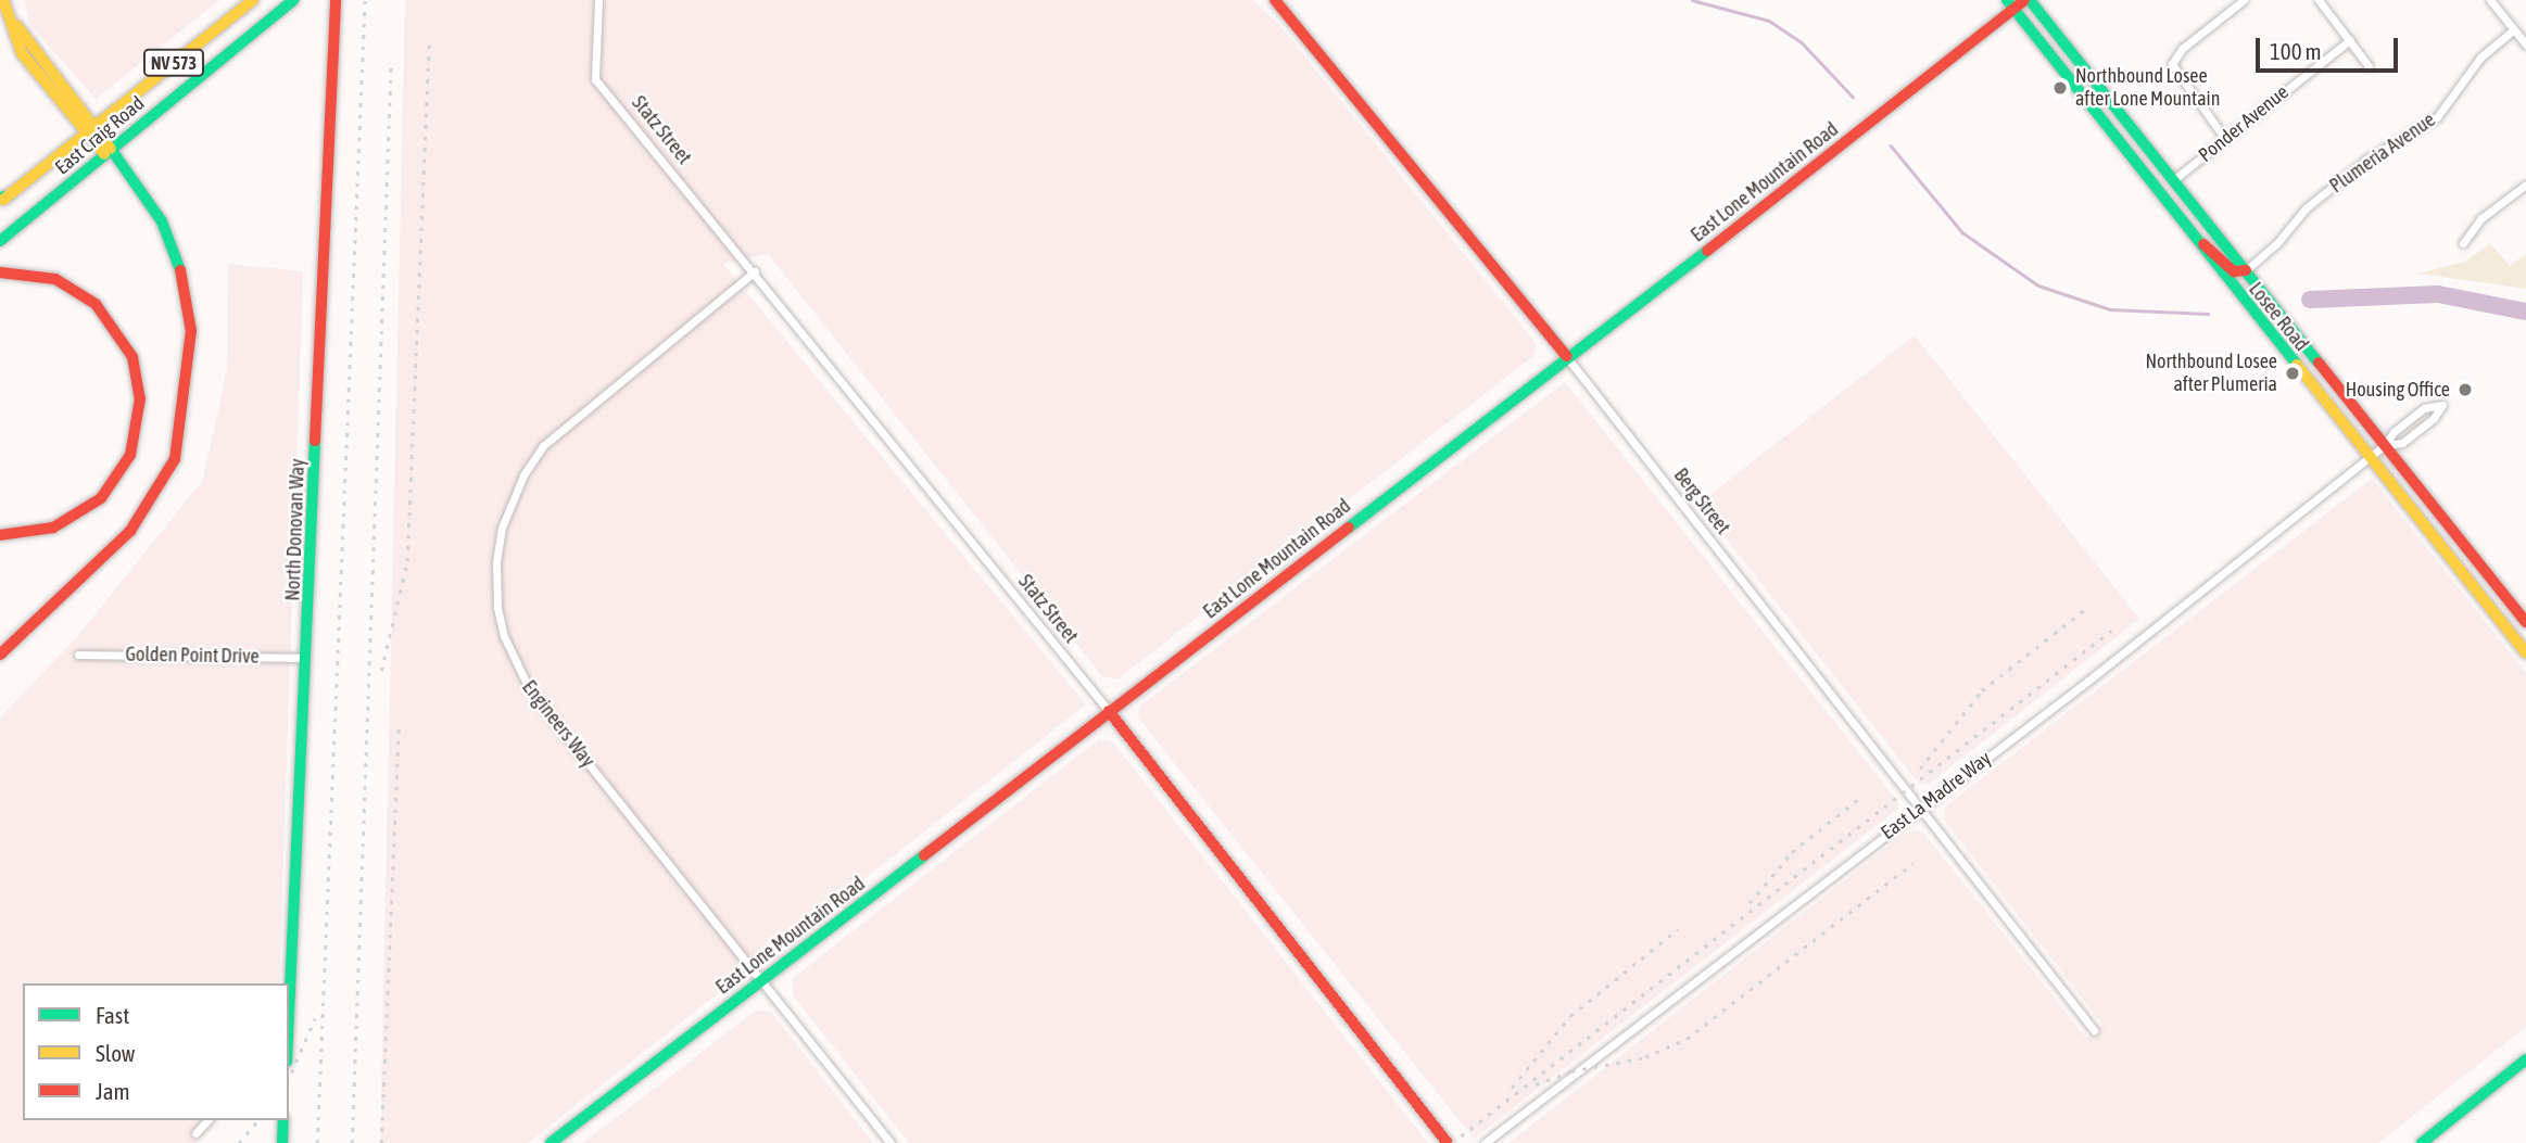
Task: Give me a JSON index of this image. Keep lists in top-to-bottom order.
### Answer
{
  "streets": {
    "main road": [
      "NV 573",
      "Statz Street",
      "East Craig Road",
      "East Lone Mountain Road",
      "Losee Road",
      "Berg Street",
      "North Donovan Way"
    ],
    "street": [
      "Ponder Avenue",
      "Plumeria Avenue",
      "Golden Point Drive",
      "Engineers Way",
      "East La Madre Way"
    ]
  },
  "crossings": [
    ["Ponder Avenue", "Losee Road"],
    ["Statz Street", "East Lone Mountain Road"],
    ["Statz Street", "Engineers Way"],
    ["Plumeria Avenue", "Losee Road"],
    ["East Lone Mountain Road", "Losee Road"],
    ["East Lone Mountain Road", "Berg Street"],
    ["East Lone Mountain Road", "Engineers Way"],
    ["Losee Road", "East La Madre Way"],
    ["Berg Street", "East La Madre Way"],
    ["North Donovan Way", "Golden Point Drive"]
  ],
  "places": ["Northbound Losee after Lone Mountain", "Northbound Losee after Plumeria", "Housing Office"],
  "legend": ["Fast", "Slow", "Jam"],
  "scale_bar": "100 m"
}
